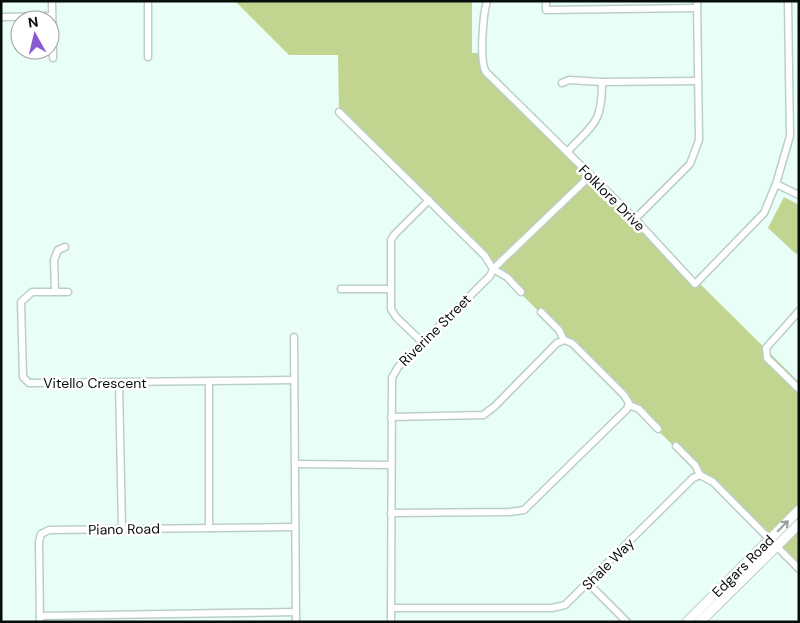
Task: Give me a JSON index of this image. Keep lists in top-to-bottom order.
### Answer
{
  "streets": {
    "street": [
      "Folklore Drive",
      "Riverine Street",
      "Vitello Crescent",
      "Piano Road",
      "Shale Way",
      "Edgars Road"
    ]
  },
  "crossings": [
    ["Folklore Drive", "Riverine Street"],
    ["Riverine Street", "Shale Way"]
  ],
  "north": "top"
}
